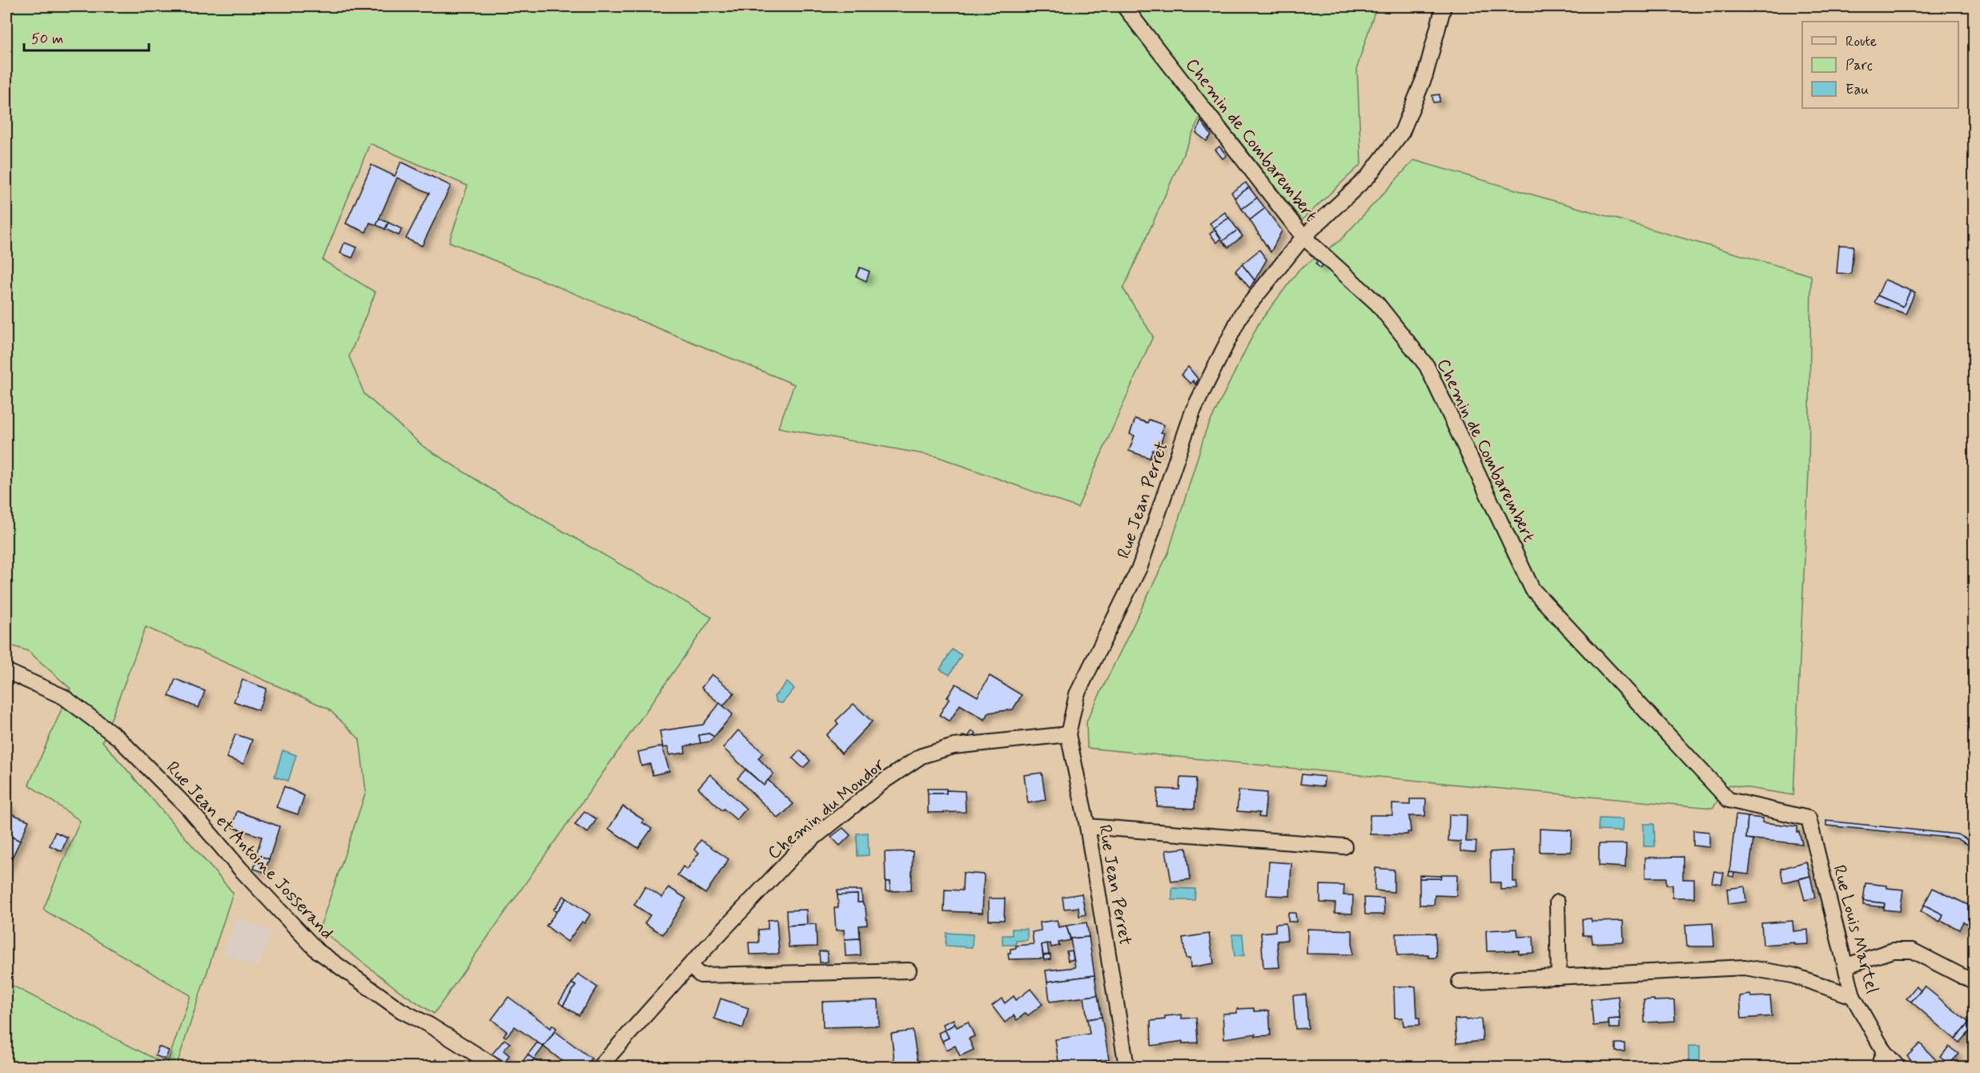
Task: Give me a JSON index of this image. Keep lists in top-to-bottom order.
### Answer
{
  "streets": {
    "street": [
      "Chemin de Combarembert",
      "Rue Jean Perret",
      "Chemin du Mondor",
      "Rue Jean et Antoine Josserand",
      "Rue Louis Martel"
    ]
  },
  "crossings": [
    ["Chemin de Combarembert", "Rue Jean Perret"],
    ["Chemin de Combarembert", "Rue Louis Martel"],
    ["Rue Jean Perret", "Chemin du Mondor"]
  ],
  "legend": ["Route", "Parc", "Eau"],
  "scale_bar": "50 m"
}
